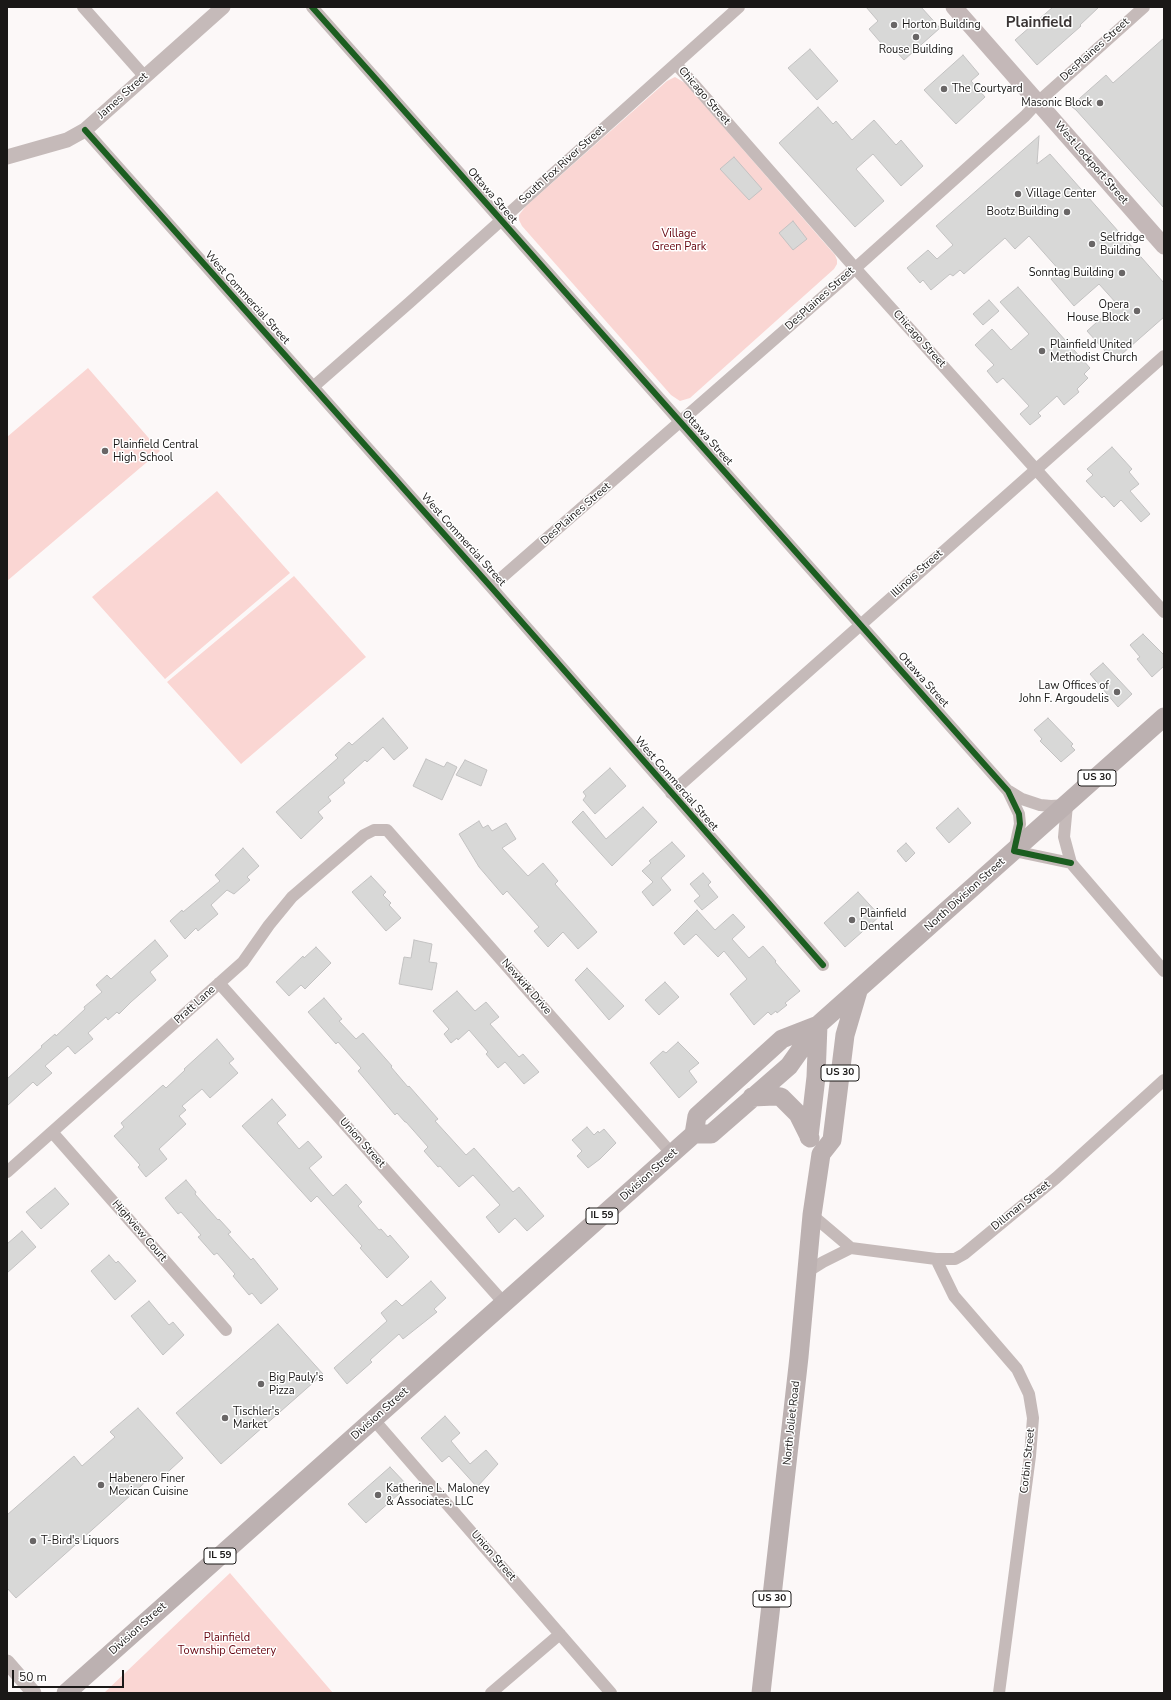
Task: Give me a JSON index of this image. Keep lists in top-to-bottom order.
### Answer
{
  "streets": {
    "main road": [
      "West Lockport Street",
      "US 30",
      "North Division Street",
      "Division Street",
      "IL 59",
      "North Joliet Road"
    ],
    "street": [
      "DesPlaines Street",
      "James Street",
      "Chicago Street",
      "South Fox River Street",
      "Ottawa Street",
      "West Commercial Street",
      "Illinois Street",
      "Newkirk Drive",
      "Pratt Lane",
      "Union Street",
      "Dillman Street",
      "Highview Court",
      "Corbin Street"
    ]
  },
  "crossings": [
    ["DesPlaines Street", "Chicago Street"],
    ["DesPlaines Street", "West Lockport Street"],
    ["DesPlaines Street", "Ottawa Street"],
    ["DesPlaines Street", "West Commercial Street"],
    ["James Street", "West Commercial Street"],
    ["Chicago Street", "South Fox River Street"],
    ["Chicago Street", "Illinois Street"],
    ["South Fox River Street", "Ottawa Street"],
    ["South Fox River Street", "West Commercial Street"],
    ["Ottawa Street", "Illinois Street"],
    ["Ottawa Street", "North Division Street"],
    ["West Commercial Street", "Illinois Street"],
    ["US 30", "North Division Street"],
    ["North Division Street", "North Joliet Road"],
    ["Newkirk Drive", "Pratt Lane"],
    ["Newkirk Drive", "Division Street"],
    ["Pratt Lane", "Union Street"],
    ["Pratt Lane", "Highview Court"],
    ["Union Street", "Division Street"],
    ["Dillman Street", "Corbin Street"]
  ],
  "districts": ["Plainfield"],
  "parks": ["Village Green Park", "Plainfield Township Cemetery"],
  "places": [
    "Horton Building",
    "Rouse Building",
    "The Courtyard",
    "Masonic Block",
    "Village Center",
    "Bootz Building",
    "Selfridge Building",
    "Sonntag Building",
    "Opera House Block",
    "Plainfield United Methodist Church",
    "Plainfield Central High School",
    "Law Offices of John F. Argoudelis",
    "Plainfield Dental",
    "Big Pauly's Pizza",
    "Tischler's Market",
    "Habenero Finer Mexican Cuisine",
    "Katherine L. Maloney & Associates, LLC",
    "T-Bird's Liquors"
  ],
  "scale_bar": "50 m"
}
